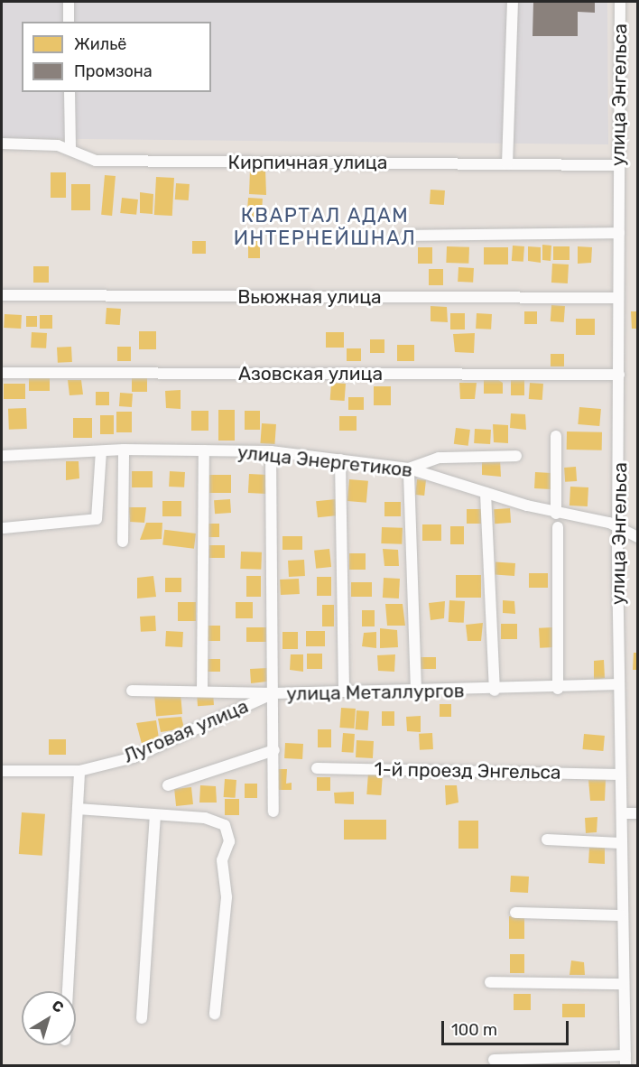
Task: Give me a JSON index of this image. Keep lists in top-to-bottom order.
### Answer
{
  "streets": {
    "street": [
      "улица Энгельса",
      "Кирпичная улица",
      "Вьюжная улица",
      "Азовская улица",
      "улица Энергетиков",
      "улица Металлургов",
      "Луговая улица",
      "1-й проезд Энгельса"
    ]
  },
  "crossings": [
    ["улица Энгельса", "Кирпичная улица"],
    ["улица Энгельса", "Вьюжная улица"],
    ["улица Энгельса", "Азовская улица"],
    ["улица Энгельса", "улица Энергетиков"],
    ["улица Энгельса", "улица Металлургов"],
    ["улица Энгельса", "1-й проезд Энгельса"],
    ["улица Металлургов", "Луговая улица"]
  ],
  "districts": ["КВАРТАЛ АДАМ ИНТЕРНЕЙШНАЛ"],
  "legend": ["Жильё", "Промзона"],
  "scale_bar": "100 m",
  "north": "top right"
}
